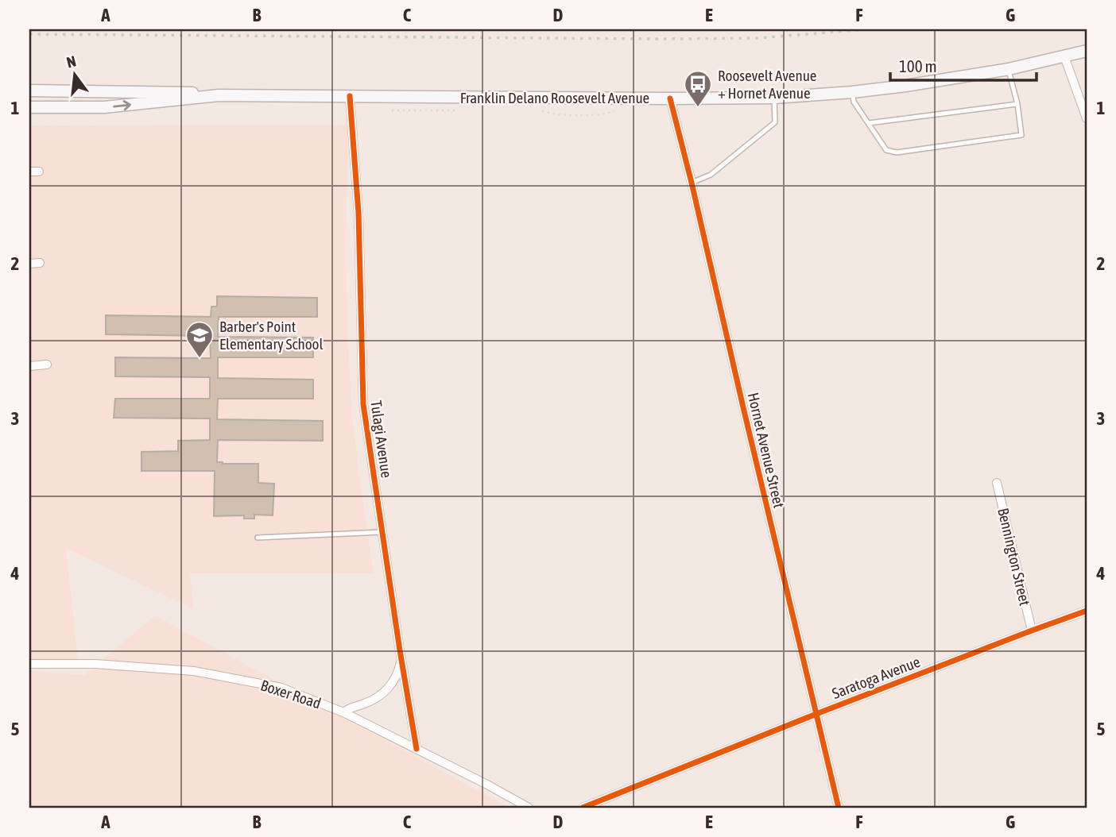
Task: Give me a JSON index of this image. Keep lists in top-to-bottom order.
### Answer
{
  "streets": {
    "main road": ["Franklin Delano Roosevelt Avenue"],
    "street": [
      "Tulagi Avenue",
      "Hornet Avenue Street",
      "Bennington Street",
      "Saratoga Avenue",
      "Boxer Road"
    ]
  },
  "crossings": [
    ["Franklin Delano Roosevelt Avenue", "Tulagi Avenue"],
    ["Franklin Delano Roosevelt Avenue", "Hornet Avenue Street"],
    ["Tulagi Avenue", "Boxer Road"],
    ["Hornet Avenue Street", "Saratoga Avenue"],
    ["Bennington Street", "Saratoga Avenue"]
  ],
  "places": {
    "bus stop": ["Roosevelt Avenue + Hornet Avenue"],
    "school or university": ["Barber's Point Elementary School"]
  },
  "scale_bar": "100 m",
  "north": "top",
  "grid": {
    "columns": [
      "A",
      "B",
      "C",
      "D",
      "E",
      "F",
      "G"
    ],
    "rows": [
      "1",
      "2",
      "3",
      "4",
      "5"
    ]
  }
}
